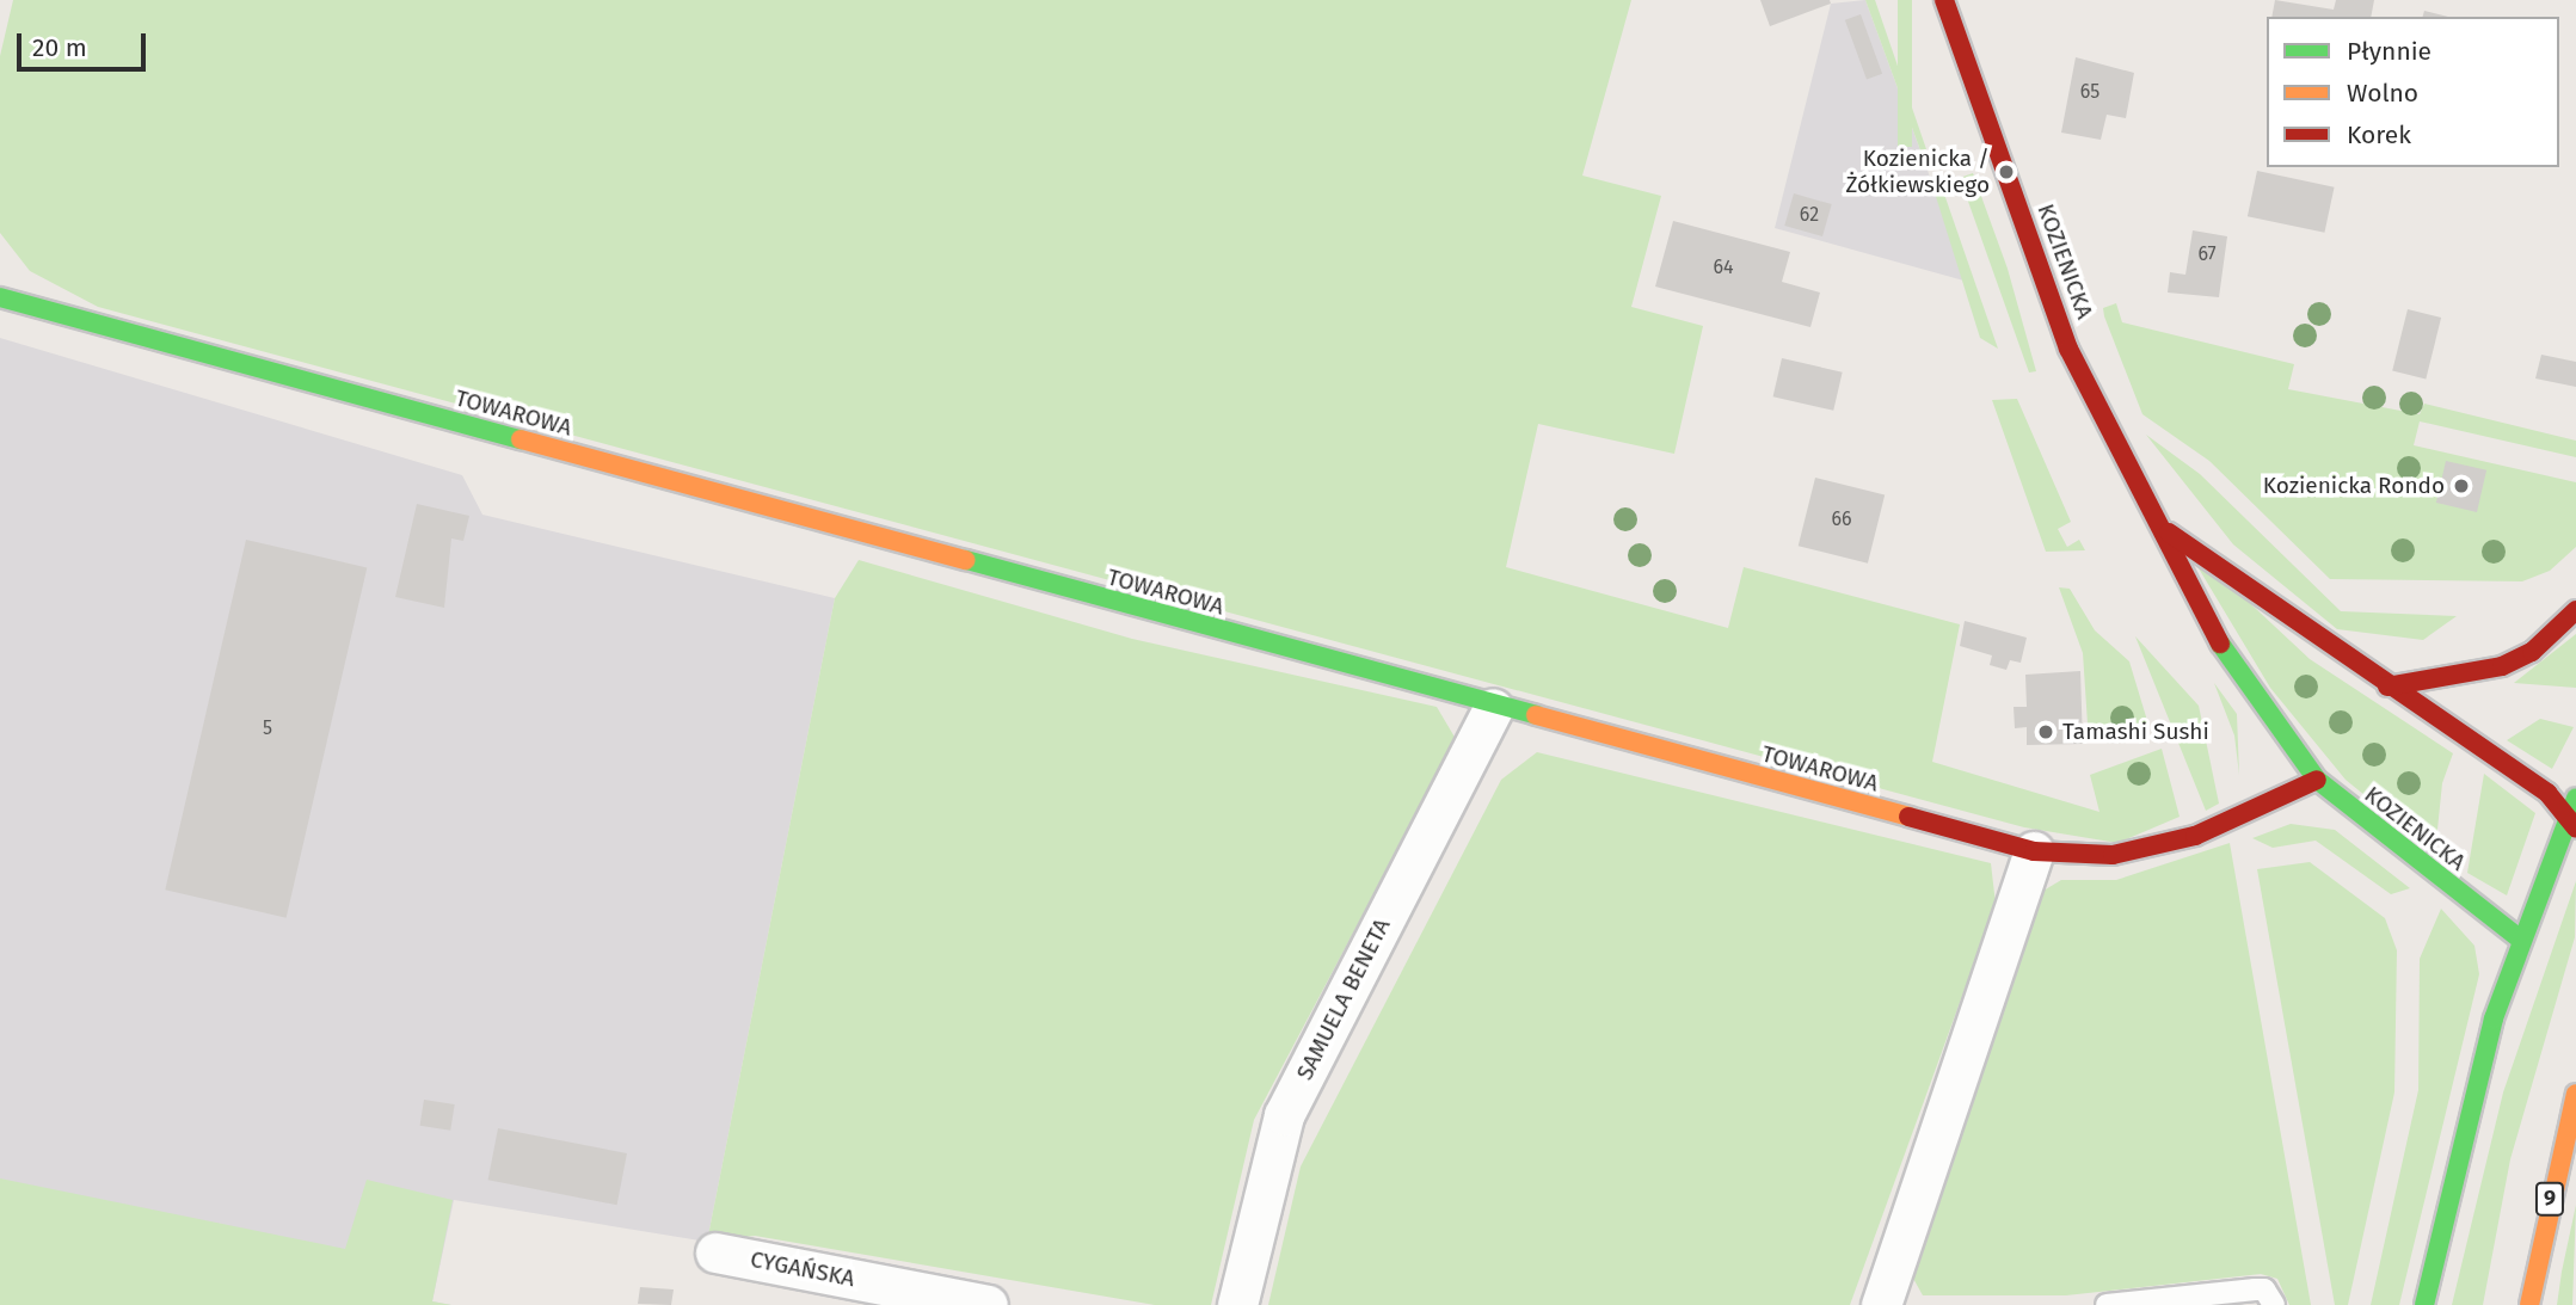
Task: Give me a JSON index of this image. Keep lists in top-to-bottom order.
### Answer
{
  "streets": {
    "main road": ["KOZIENICKA", "TOWAROWA", "9"],
    "street": ["SAMUELA BENETA", "CYGAŃSKA"]
  },
  "crossings": [
    ["KOZIENICKA", "TOWAROWA"],
    ["TOWAROWA", "SAMUELA BENETA"]
  ],
  "places": ["Kozienicka / Żółkiewskiego", "Kozienicka Rondo", "Tamashi Sushi"],
  "house_numbers": [
    "65",
    "62",
    "67",
    "64",
    "66",
    "5"
  ],
  "legend": ["Płynnie", "Wolno", "Korek"],
  "scale_bar": "20 m"
}
